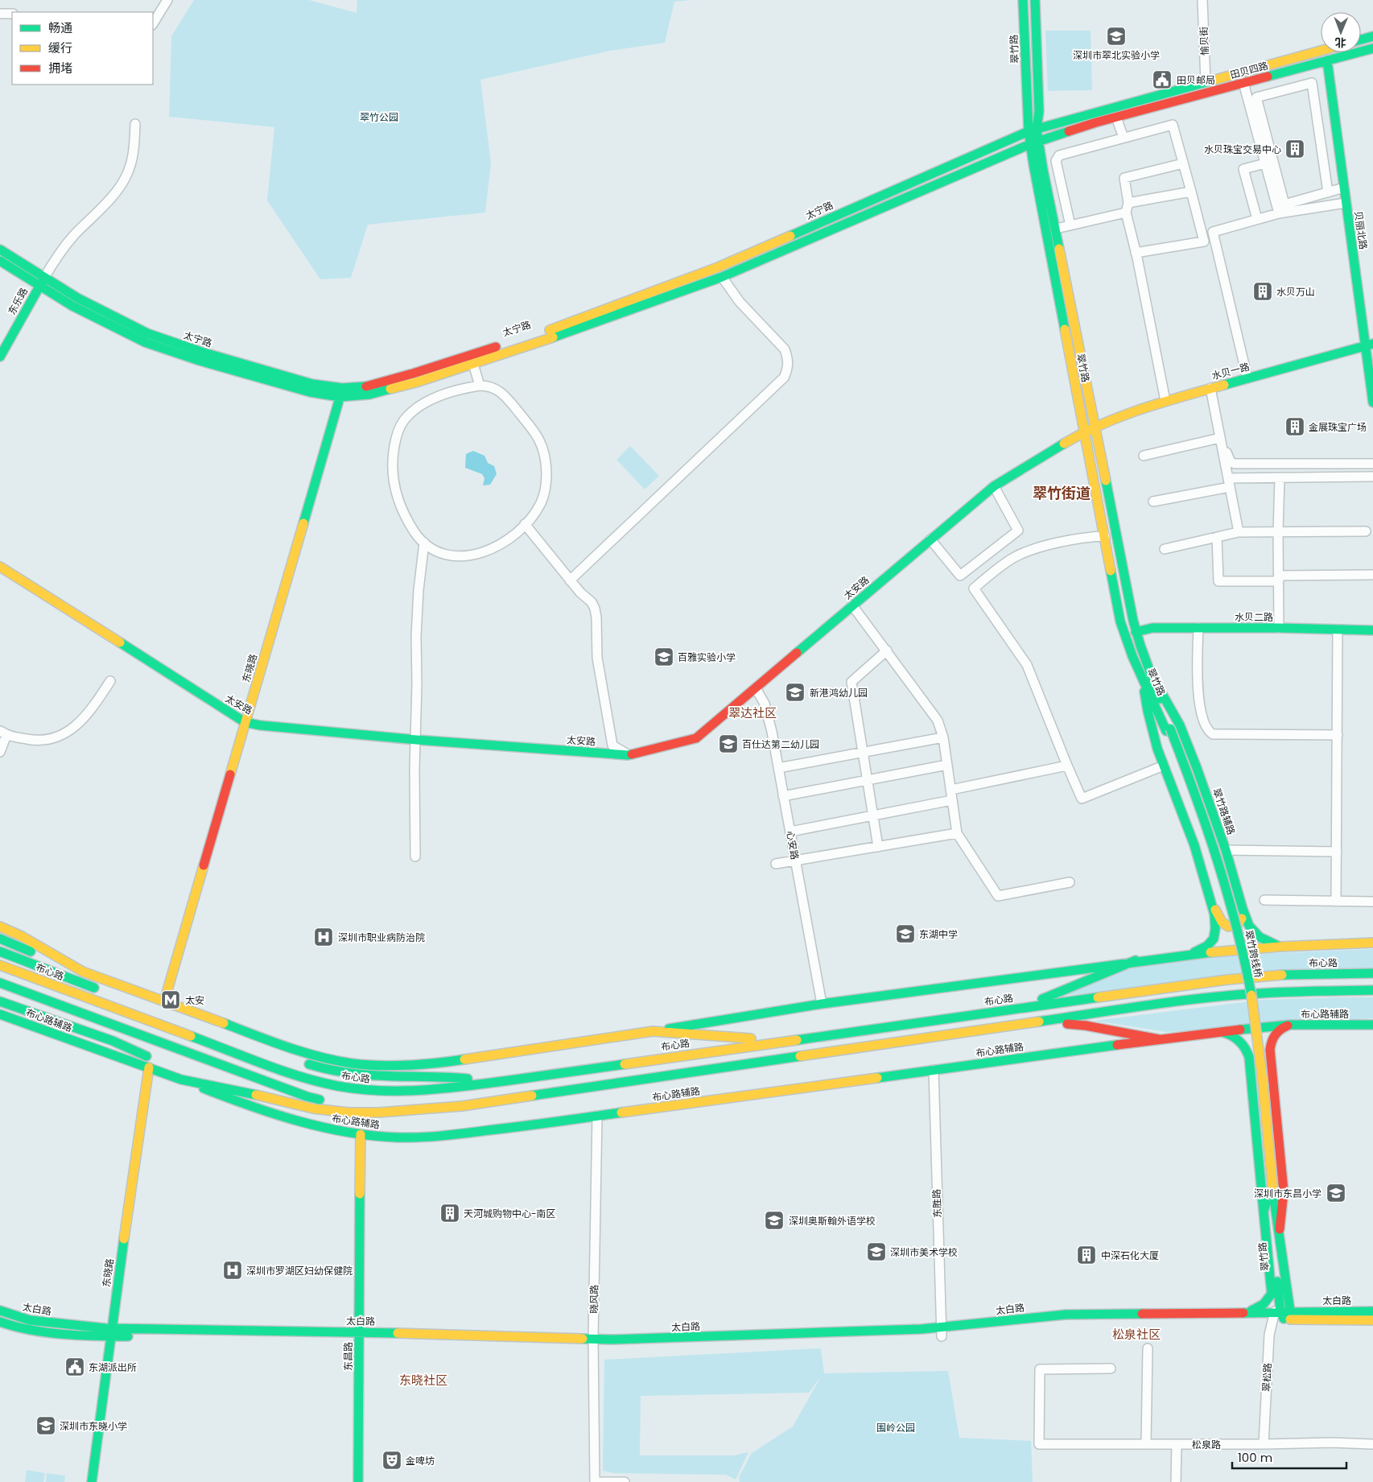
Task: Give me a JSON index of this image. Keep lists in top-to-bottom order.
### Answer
{
  "streets": {
    "main road": [
      "翠竹路",
      "田贝四路",
      "太宁路",
      "贝丽北路",
      "东乐路",
      "水贝一路",
      "太安路",
      "水贝二路",
      "东晓路",
      "翠竹路辅路",
      "翠竹跨线桥",
      "布心路",
      "布心路辅路",
      "太白路",
      "东昌路"
    ],
    "street": [
      "愉贝街",
      "心安路",
      "东胜路",
      "晓风路",
      "翠松路",
      "松泉路"
    ]
  },
  "crossings": [
    ["愉贝街", "田贝四路"],
    ["翠竹路", "田贝四路"],
    ["翠竹路", "太宁路"],
    ["翠竹路", "水贝一路"],
    ["翠竹路", "太安路"],
    ["翠竹路", "水贝二路"],
    ["翠竹路", "翠竹路辅路"],
    ["翠竹路", "翠竹跨线桥"],
    ["翠竹路", "太白路"],
    ["翠竹路", "翠松路"],
    ["田贝四路", "太宁路"],
    ["田贝四路", "贝丽北路"],
    ["太宁路", "东乐路"],
    ["太宁路", "东晓路"],
    ["贝丽北路", "水贝一路"],
    ["水贝一路", "太安路"],
    ["太安路", "东晓路"],
    ["太安路", "心安路"],
    ["东晓路", "布心路辅路"],
    ["东晓路", "太白路"],
    ["布心路辅路", "东胜路"],
    ["布心路辅路", "晓风路"],
    ["布心路辅路", "东昌路"],
    ["东胜路", "太白路"],
    ["晓风路", "太白路"],
    ["太白路", "东昌路"],
    ["太白路", "翠松路"],
    ["翠松路", "松泉路"]
  ],
  "districts": [
    "翠竹街道",
    "翠达社区",
    "松泉社区",
    "东晓社区"
  ],
  "parks": ["翠竹公园", "围岭公园"],
  "places": {
    "school or university": [
      "深圳市翠北实验小学",
      "百雅实验小学",
      "新港鸿幼儿园",
      "百仕达第二幼儿园",
      "东湖中学",
      "深圳市东昌小学",
      "深圳奥斯翰外语学校",
      "深圳市美术学校",
      "深圳市东晓小学"
    ],
    "public building": ["田贝邮局", "东湖派出所"],
    "building": [
      "水贝珠宝交易中心",
      "水贝万山",
      "金展珠宝广场",
      "天河城购物中心-南区",
      "中深石化大厦"
    ],
    "hospital": ["深圳市职业病防治院", "深圳市罗湖区妇幼保健院"],
    "metro station": ["太安"],
    "theatre": ["金啤坊"]
  },
  "legend": ["畅通", "缓行", "拥堵"],
  "scale_bar": "100 m",
  "north": "bottom"
}
